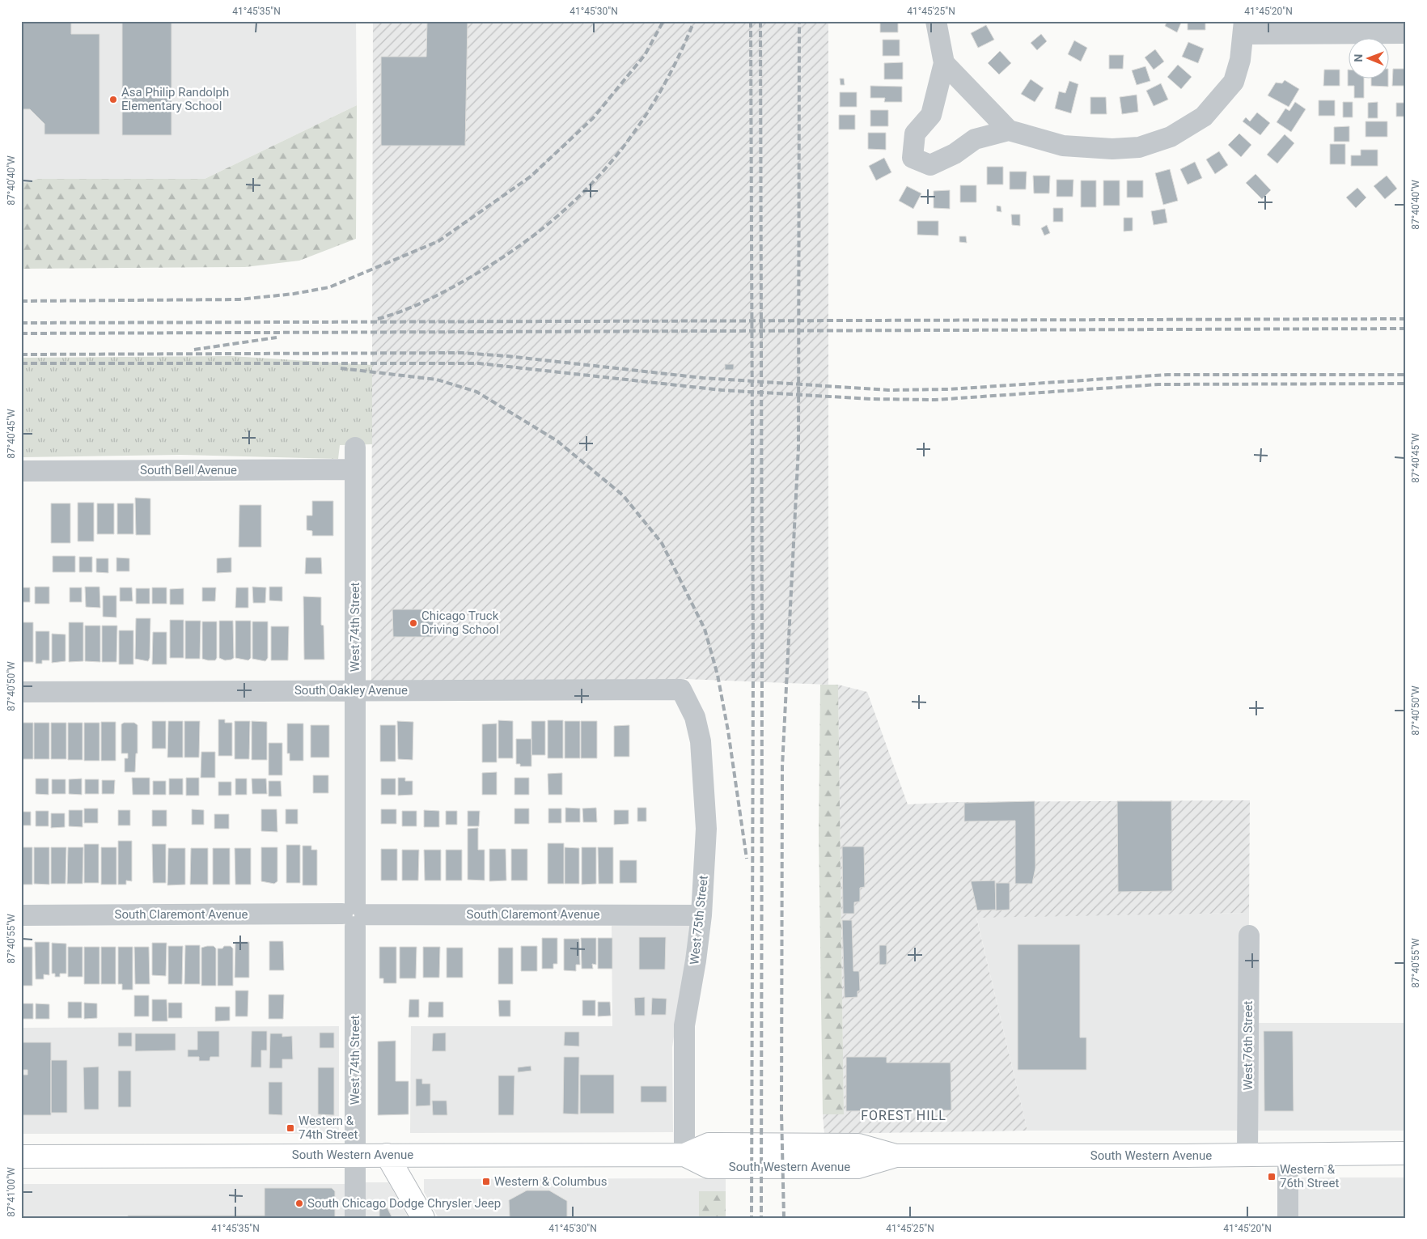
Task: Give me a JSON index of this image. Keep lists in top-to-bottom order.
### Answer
{
  "streets": {
    "main road": ["South Western Avenue"],
    "street": [
      "South Bell Avenue",
      "West 74th Street",
      "South Oakley Avenue",
      "South Claremont Avenue",
      "West 75th Street",
      "West 76th Street"
    ]
  },
  "crossings": [
    ["South Bell Avenue", "West 74th Street"],
    ["West 74th Street", "South Oakley Avenue"],
    ["West 74th Street", "South Claremont Avenue"],
    ["West 74th Street", "South Western Avenue"],
    ["South Oakley Avenue", "West 75th Street"],
    ["South Claremont Avenue", "West 75th Street"],
    ["West 75th Street", "South Western Avenue"],
    ["West 76th Street", "South Western Avenue"]
  ],
  "districts": ["FOREST HILL"],
  "places": {
    "other": ["Asa Philip Randolph Elementary School", "Chicago Truck Driving School", "South Chicago Dodge Chrysler Jeep"],
    "transit": ["Western & 74th Street", "Western & 76th Street", "Western & Columbus"]
  },
  "north": "left",
  "coordinates": [
    "41°45'35\"N",
    "41°45'30\"N",
    "41°45'25\"N",
    "41°45'20\"N",
    "87°40'40\"W",
    "87°40'45\"W",
    "87°40'50\"W",
    "87°40'55\"W",
    "87°41'00\"W"
  ]
}
